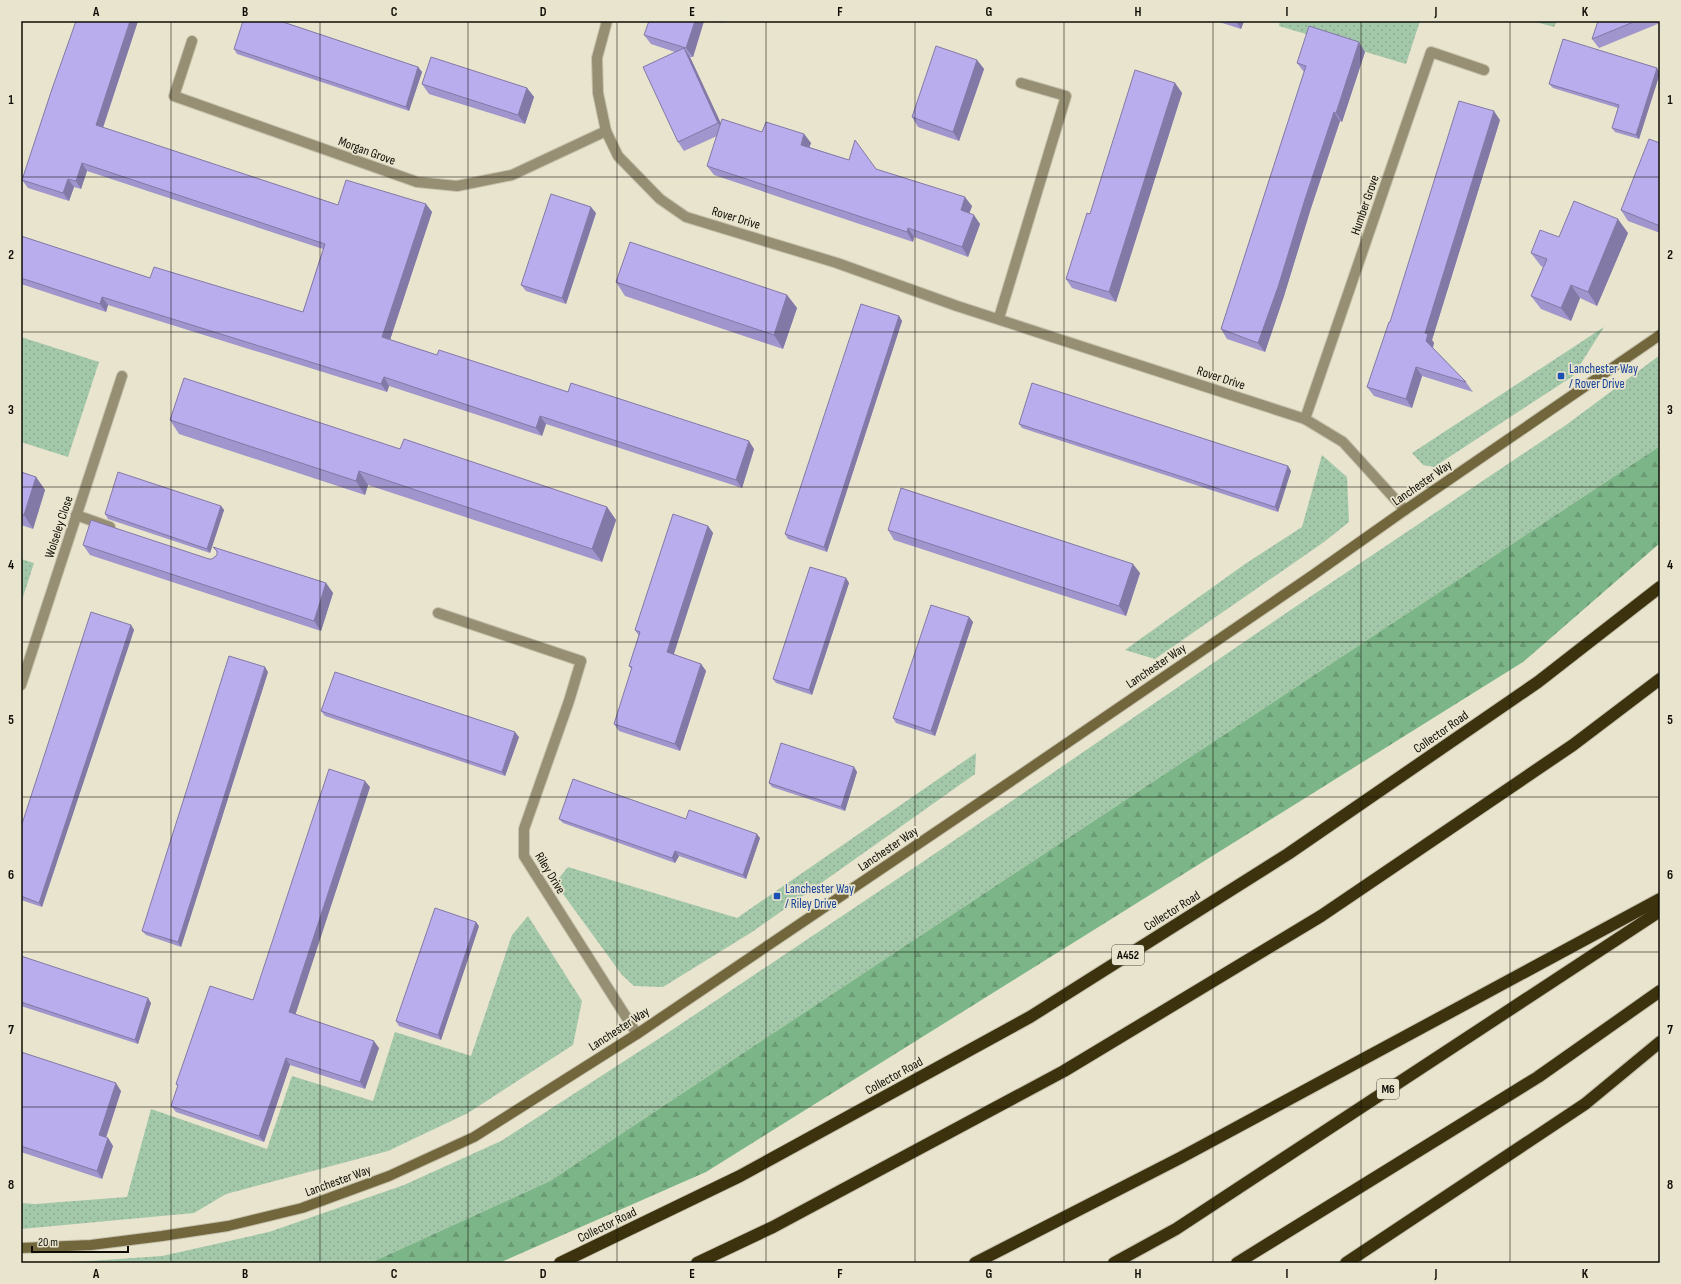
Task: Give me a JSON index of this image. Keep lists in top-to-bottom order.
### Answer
{
  "streets": {
    "highway": ["Collector Road", "A452", "M6"],
    "street": [
      "Morgan Grove",
      "Humber Grove",
      "Rover Drive",
      "Lanchester Way",
      "Wolseley Close",
      "Riley Drive"
    ]
  },
  "crossings": [
    ["Morgan Grove", "Rover Drive"],
    ["Humber Grove", "Rover Drive"],
    ["Rover Drive", "Lanchester Way"],
    ["Lanchester Way", "Riley Drive"]
  ],
  "places": {
    "transit": ["Lanchester Way / Rover Drive", "Lanchester Way / Riley Drive"]
  },
  "scale_bar": "20 m",
  "grid": {
    "columns": [
      "A",
      "B",
      "C",
      "D",
      "E",
      "F",
      "G",
      "H",
      "I",
      "J",
      "K"
    ],
    "rows": [
      "1",
      "2",
      "3",
      "4",
      "5",
      "6",
      "7",
      "8"
    ]
  }
}
